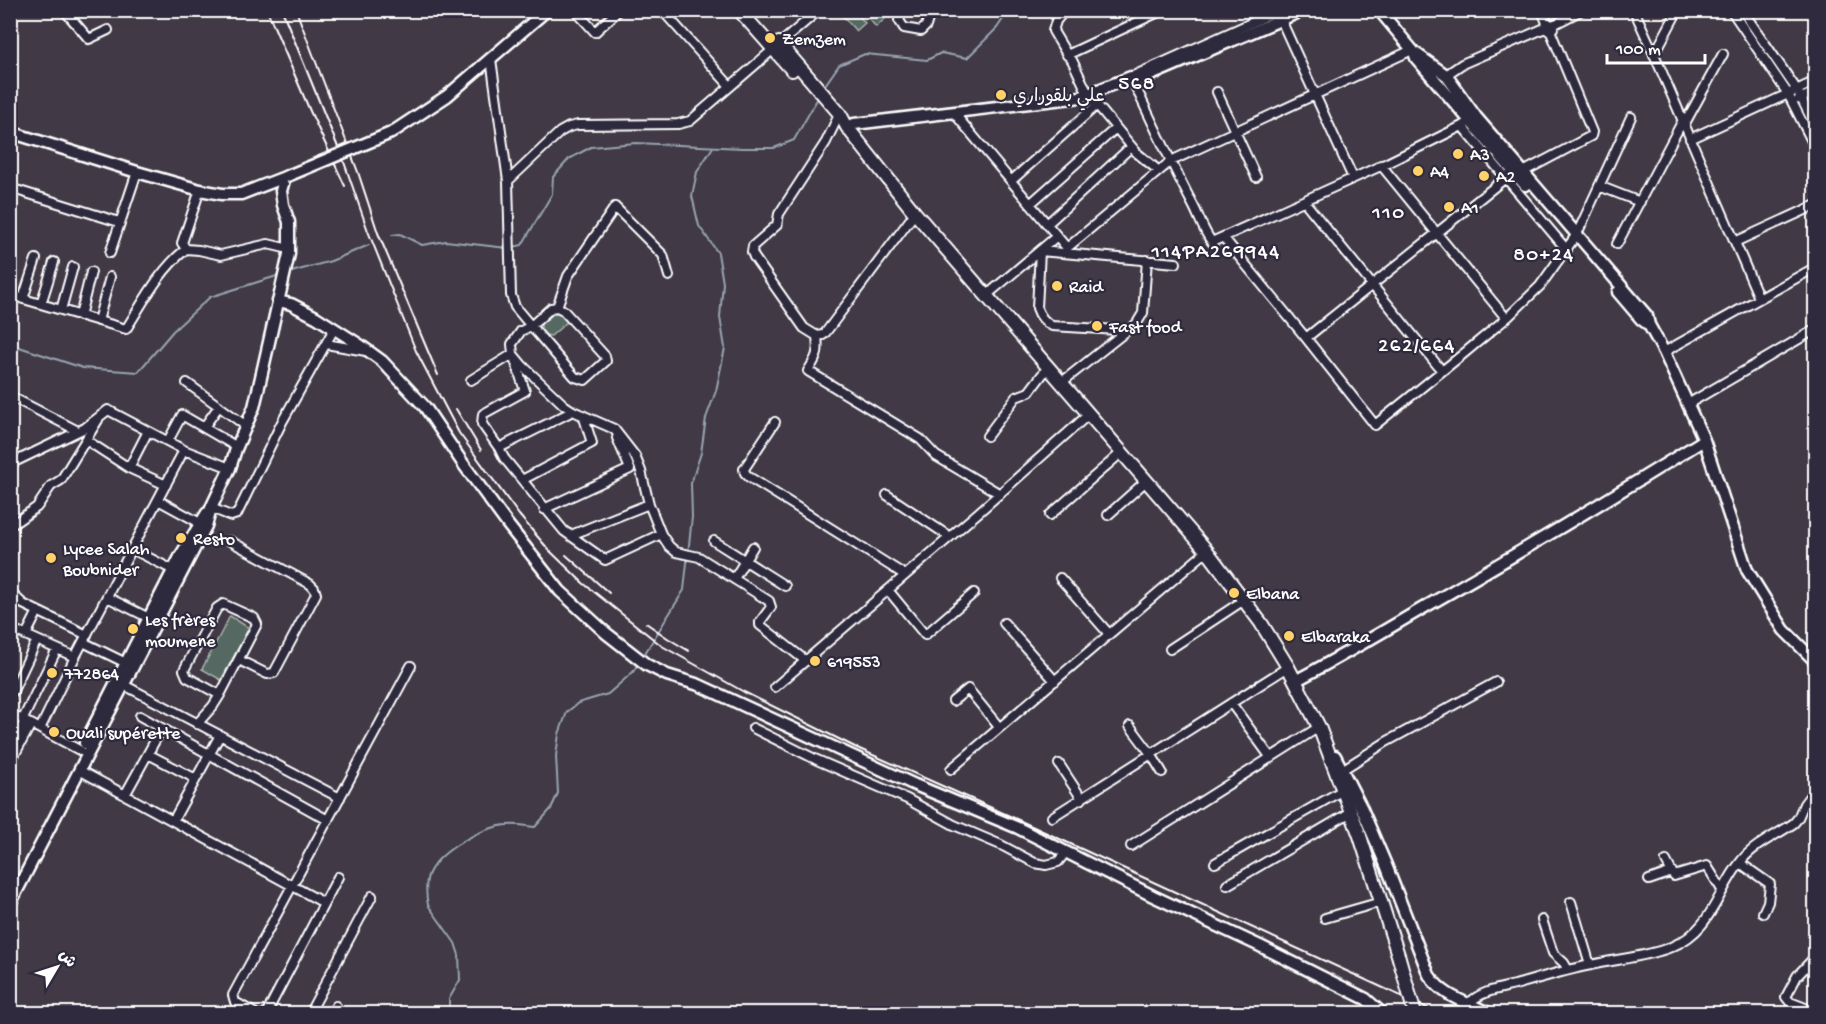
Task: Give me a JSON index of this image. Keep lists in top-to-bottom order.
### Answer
{
  "districts": [
    "568",
    "110",
    "114PA269944",
    "80+24",
    "262/664"
  ],
  "places": [
    "Zemzem",
    "علي بلقوراري",
    "A3",
    "A4",
    "A2",
    "A1",
    "Raid",
    "Fast food",
    "Resto",
    "Lycee Salah Boubnider",
    "Elbana",
    "Les frères moumene",
    "Elbaraka",
    "619553",
    "772864",
    "Ouali supérette"
  ],
  "scale_bar": "100 m",
  "north": "top right"
}
